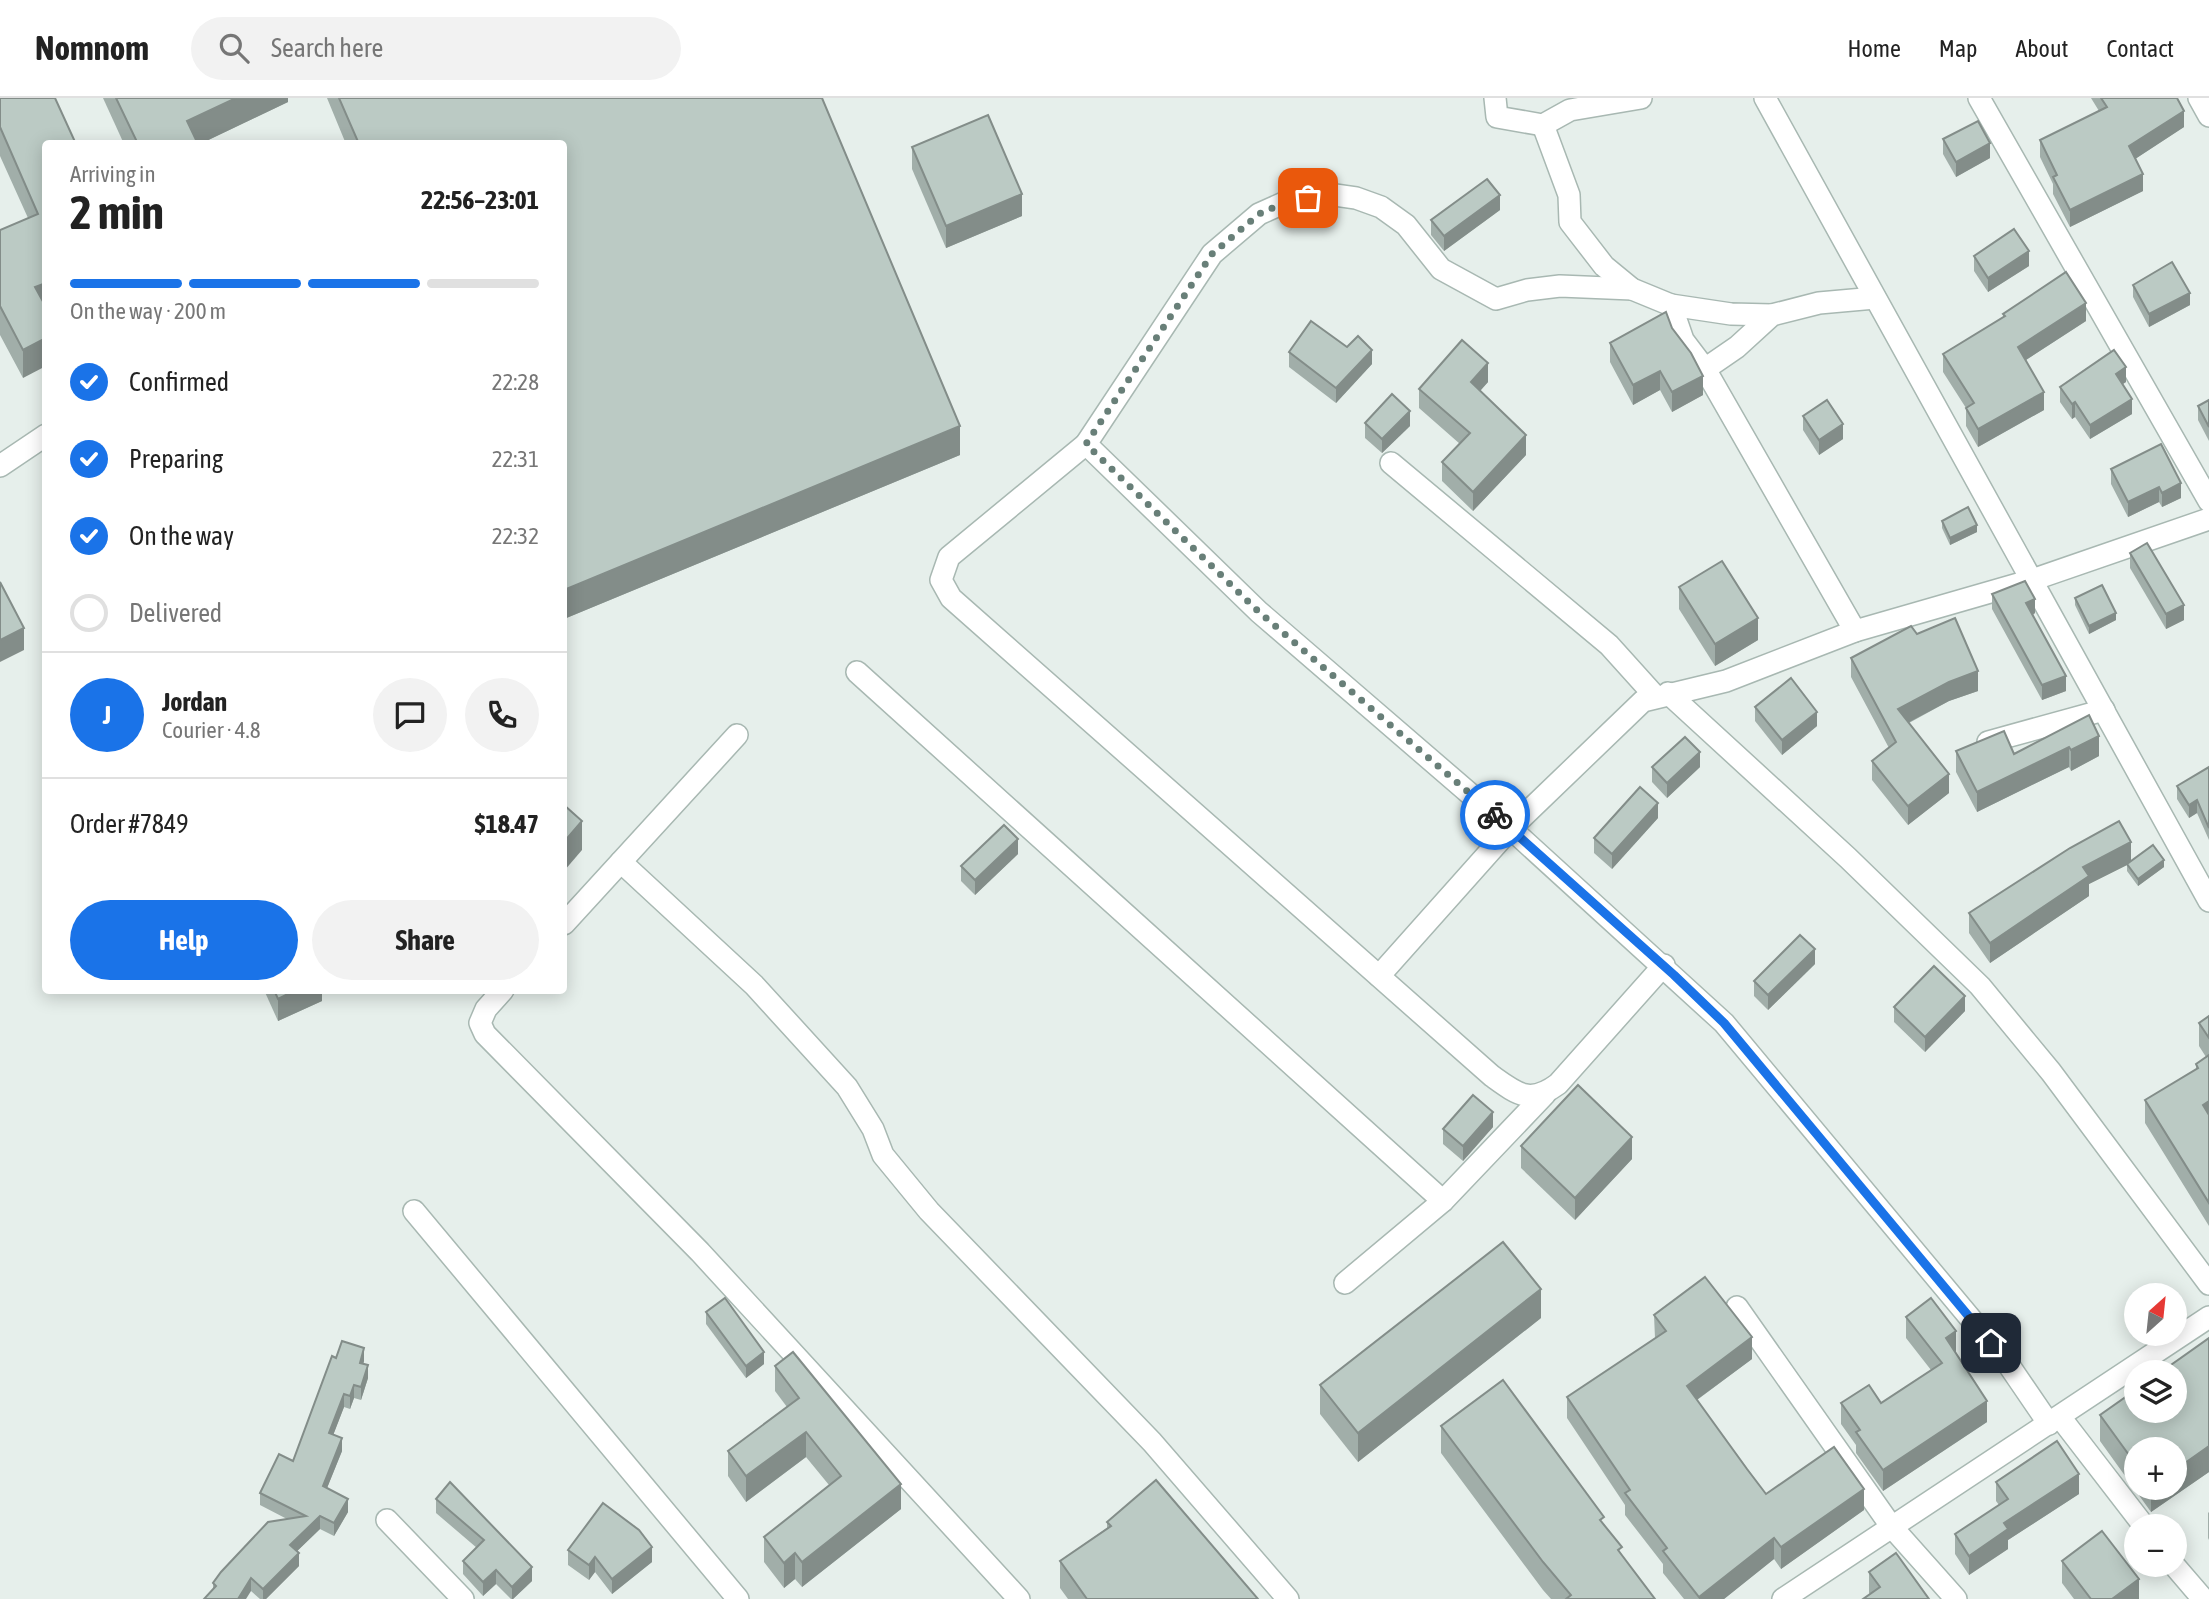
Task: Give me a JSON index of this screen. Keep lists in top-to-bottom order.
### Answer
{
  "north": "top right",
  "page": {
    "header": "Nomnom",
    "search": "Search here",
    "nav": [
      "Home",
      "Map",
      "About",
      "Contact"
    ],
    "heading": ["2 min", "Arriving in", "22:56–23:01"],
    "panel": [
      "Jordan",
      "Courier · 4.8",
      "Order #7849",
      "$18.47"
    ],
    "bar": "On the way · 200 m",
    "list": [
      ["Confirmed", "22:28"],
      ["Preparing", "22:31"],
      ["On the way", "22:32"],
      "Delivered"
    ],
    "round": "J",
    "buttons": ["Help", "Share"],
    "map_buttons": ["+", "−"]
  }
}
